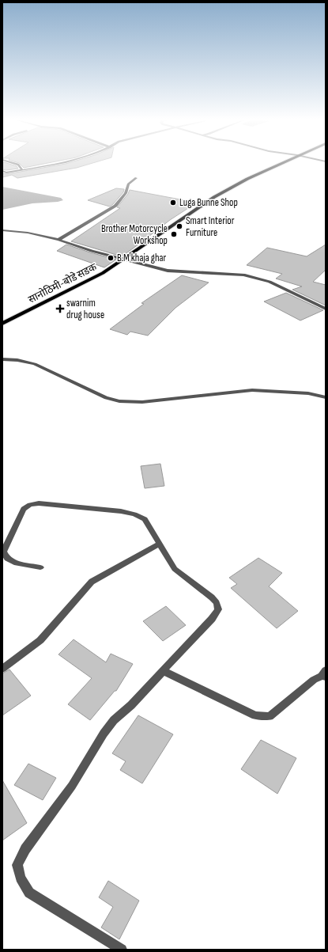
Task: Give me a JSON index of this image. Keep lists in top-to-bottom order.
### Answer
{
  "streets": {
    "main road": ["सानोठिमी-बोडे सडक"]
  },
  "places": {
    "other": [
      "Luga Bunne Shop",
      "Smart Interior Furniture",
      "Brother Motorcycle Workshop",
      "B.M khaja ghar"
    ],
    "health": ["swarnim drug house"]
  }
}
